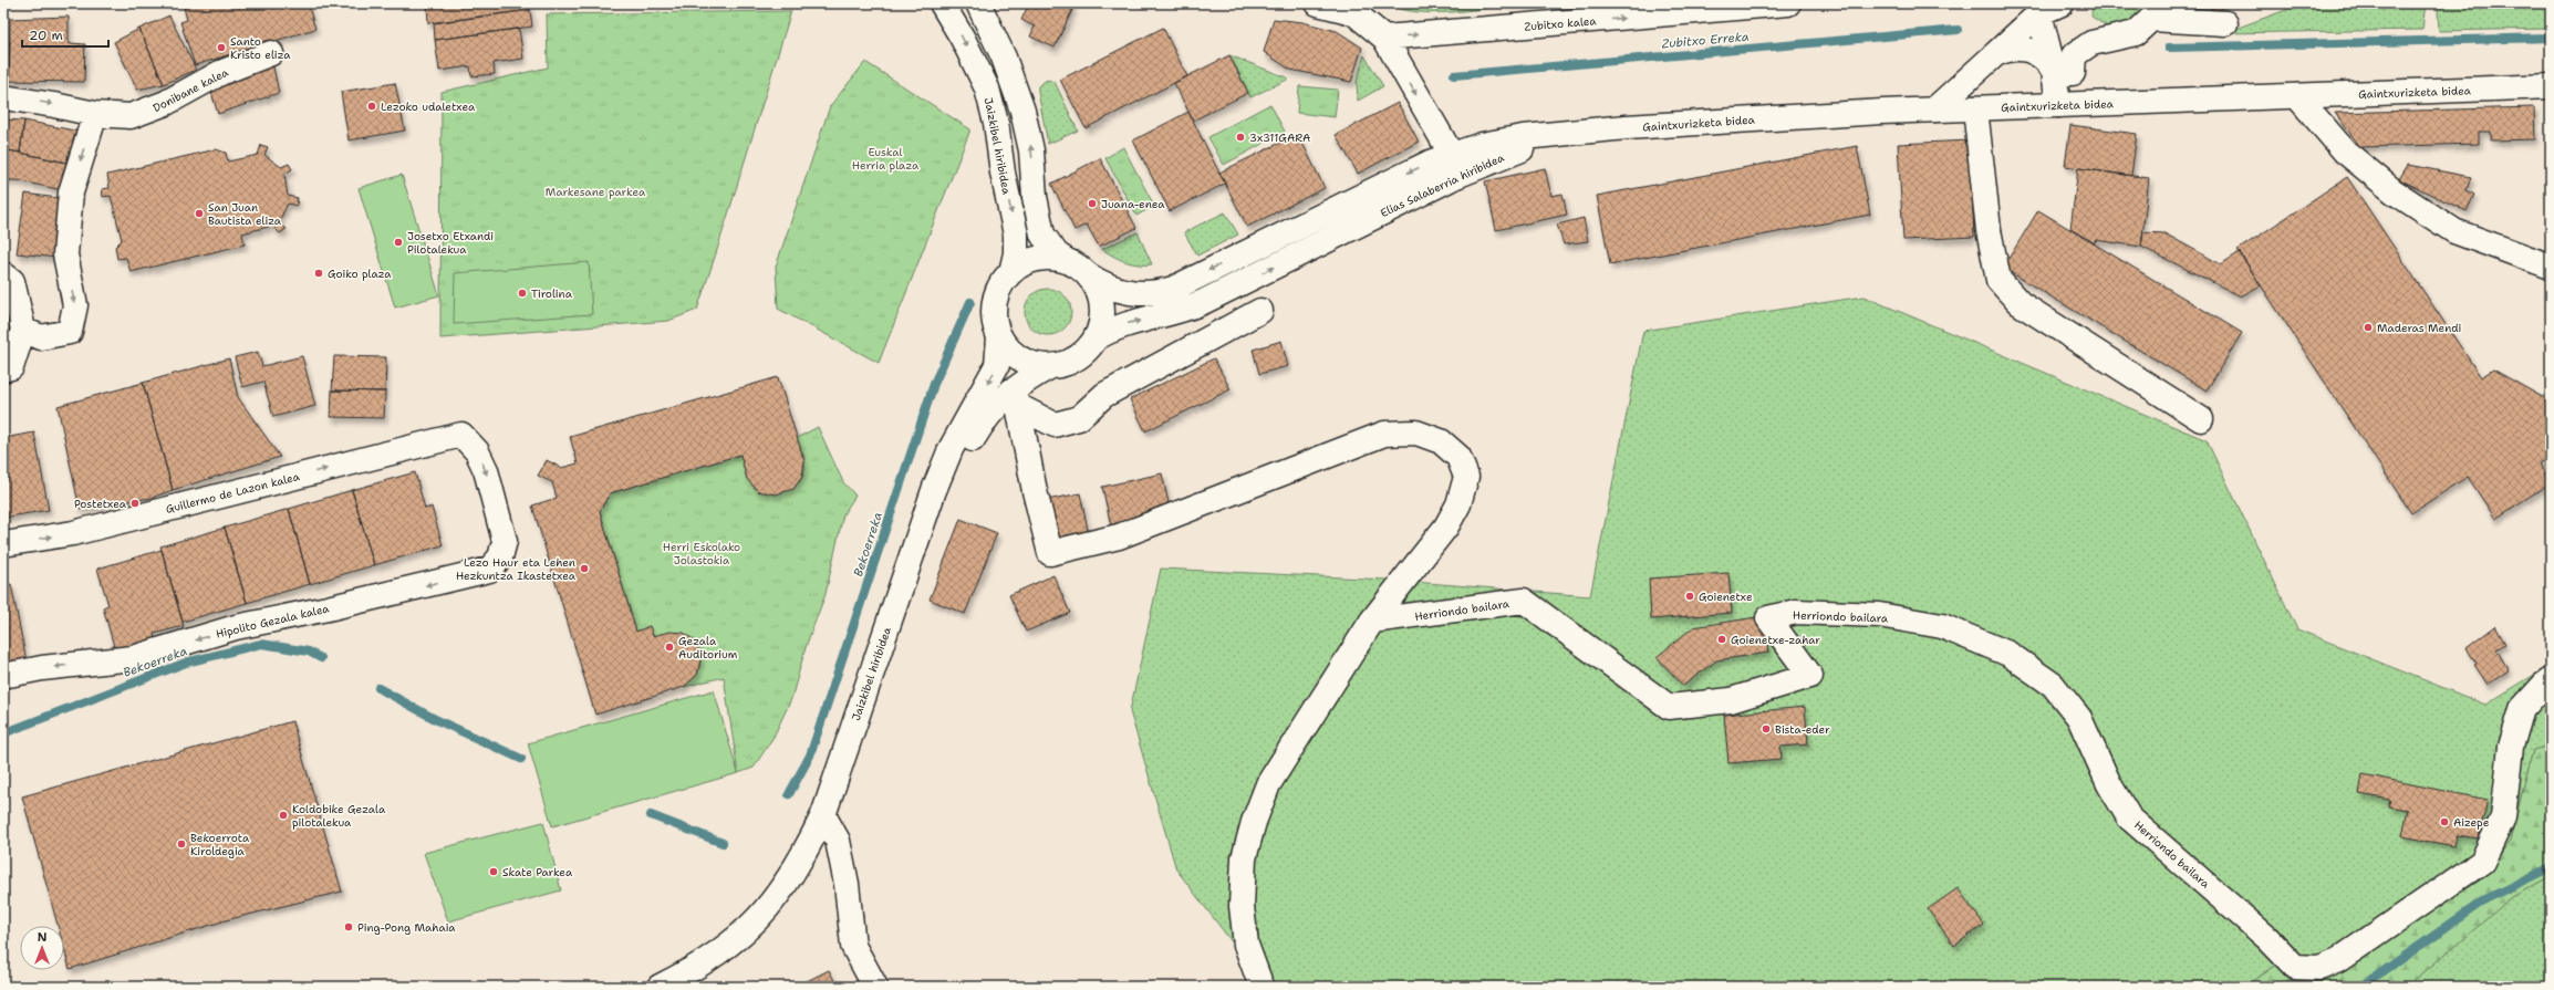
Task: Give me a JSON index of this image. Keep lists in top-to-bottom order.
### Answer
{
  "streets": {
    "street": [
      "Zubitxo kalea",
      "Donibane kalea",
      "Gaintxurizketa bidea",
      "Jaizkibel hiribidea",
      "Elias Salaberria hiribidea",
      "Guillermo de Lazon kalea",
      "Herriondo bailara",
      "Hipolito Gezala kalea"
    ]
  },
  "crossings": [
    ["Gaintxurizketa bidea", "Elias Salaberria hiribidea"],
    ["Jaizkibel hiribidea", "Elias Salaberria hiribidea"],
    ["Guillermo de Lazon kalea", "Hipolito Gezala kalea"]
  ],
  "one_way": ["Zubitxo kalea", "Hipolito Gezala kalea"],
  "water": ["Zubitxo Erreka", "Bekoerreka"],
  "parks": ["Euskal Herria plaza", "Markesane parkea", "Herri Eskolako Jolastokia"],
  "places": [
    "Santo Kristo eliza",
    "Lezoko udaletxea",
    "3x311GARA",
    "Juana-enea",
    "San Juan Bautista eliza",
    "Josetxo Etxandi Pilotalekua",
    "Goiko plaza",
    "Tirolina",
    "Maderas Mendi",
    "Postetxea",
    "Lezo Haur eta Lehen Hezkuntza Ikastetxea",
    "Goienetxe",
    "Goienetxe-zahar",
    "Gezala Auditorium",
    "Bista-eder",
    "Koldobike Gezala pilotalekua",
    "Aizepe",
    "Bekoerrota Kiroldegia",
    "Skate Parkea",
    "Ping-Pong Mahaia"
  ],
  "scale_bar": "20 m",
  "north": "top"
}
